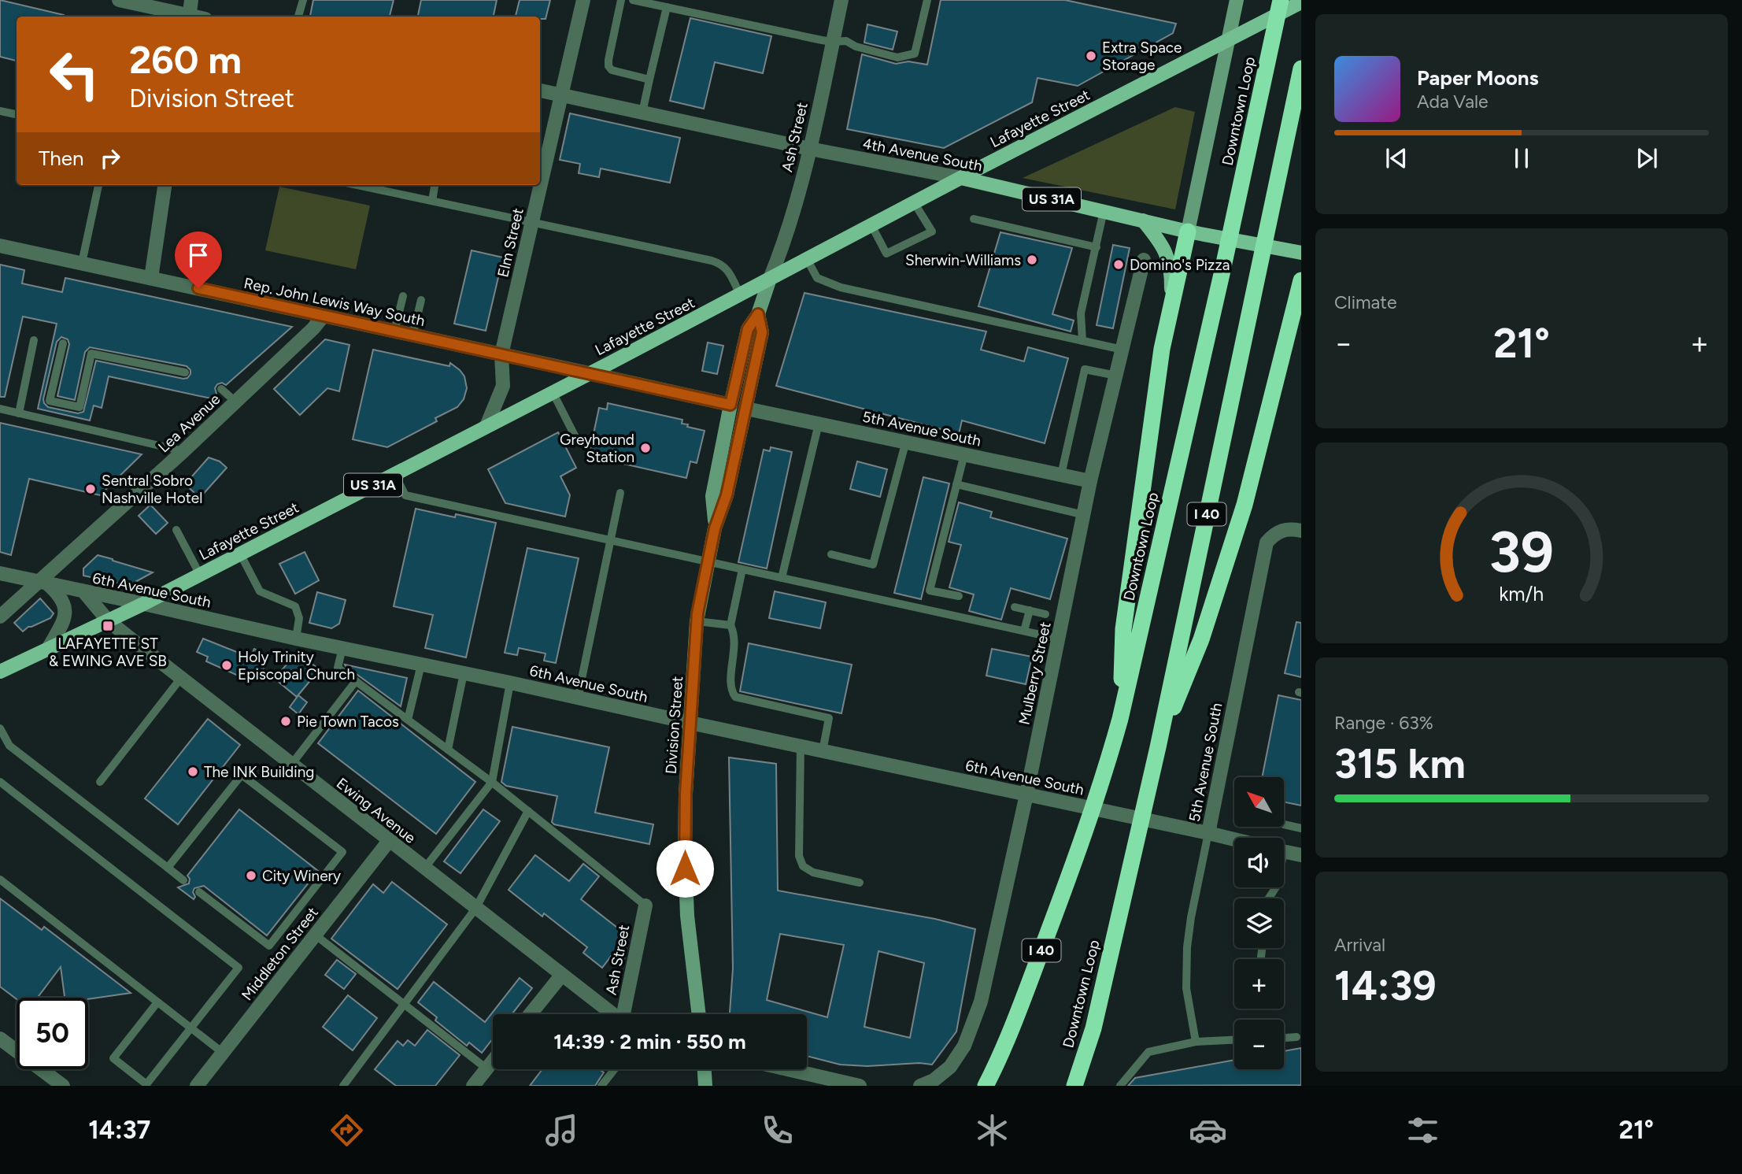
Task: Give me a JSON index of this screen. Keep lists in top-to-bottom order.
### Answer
{
  "streets": {
    "highway": ["Downtown Loop", "I 40"],
    "main road": [
      "Lafayette Street",
      "4th Avenue South",
      "US 31A",
      "Division Street"
    ],
    "street": [
      "Ash Street",
      "Elm Street",
      "Rep. John Lewis Way South",
      "Lea Avenue",
      "5th Avenue South",
      "6th Avenue South",
      "Mulberry Street",
      "Ewing Avenue",
      "Middleton Street"
    ]
  },
  "crossings": [
    ["Lafayette Street", "Ash Street"],
    ["Lafayette Street", "4th Avenue South"],
    ["Lafayette Street", "Elm Street"],
    ["Lafayette Street", "6th Avenue South"],
    ["Lafayette Street", "Division Street"],
    ["Lafayette Street", "Ewing Avenue"],
    ["Ash Street", "4th Avenue South"],
    ["Ash Street", "Division Street"],
    ["4th Avenue South", "Elm Street"],
    ["Elm Street", "Rep. John Lewis Way South"],
    ["Rep. John Lewis Way South", "Lea Avenue"],
    ["Lea Avenue", "6th Avenue South"],
    ["5th Avenue South", "6th Avenue South"],
    ["5th Avenue South", "Mulberry Street"],
    ["5th Avenue South", "Division Street"],
    ["6th Avenue South", "Mulberry Street"],
    ["6th Avenue South", "Division Street"],
    ["6th Avenue South", "Ewing Avenue"],
    ["Ewing Avenue", "Middleton Street"]
  ],
  "places": {
    "other": [
      "Extra Space Storage",
      "Sherwin-Williams",
      "Domino's Pizza",
      "Greyhound Station",
      "Sentral Sobro Nashville Hotel",
      "Holy Trinity Episcopal Church",
      "Pie Town Tacos",
      "The INK Building",
      "City Winery"
    ],
    "transit": ["LAFAYETTE ST & EWING AVE SB"]
  },
  "north": "top left",
  "page": {
    "turn": ["260 m", "Division Street"],
    "song": ["Paper Moons", "Ada Vale"],
    "then": "Then",
    "tile": [
      "Climate",
      ["Range · 63%", "315 km"],
      ["Arrival", "14:39"]
    ],
    "heat": ["−", "21°", "+"],
    "map_buttons": ["+", "−"],
    "limit": "50",
    "trip": "14:39 · 2 min · 550 m",
    "tabs": ["14:37", "21°"],
    "gauge": ["39", "km/h"]
  }
}
